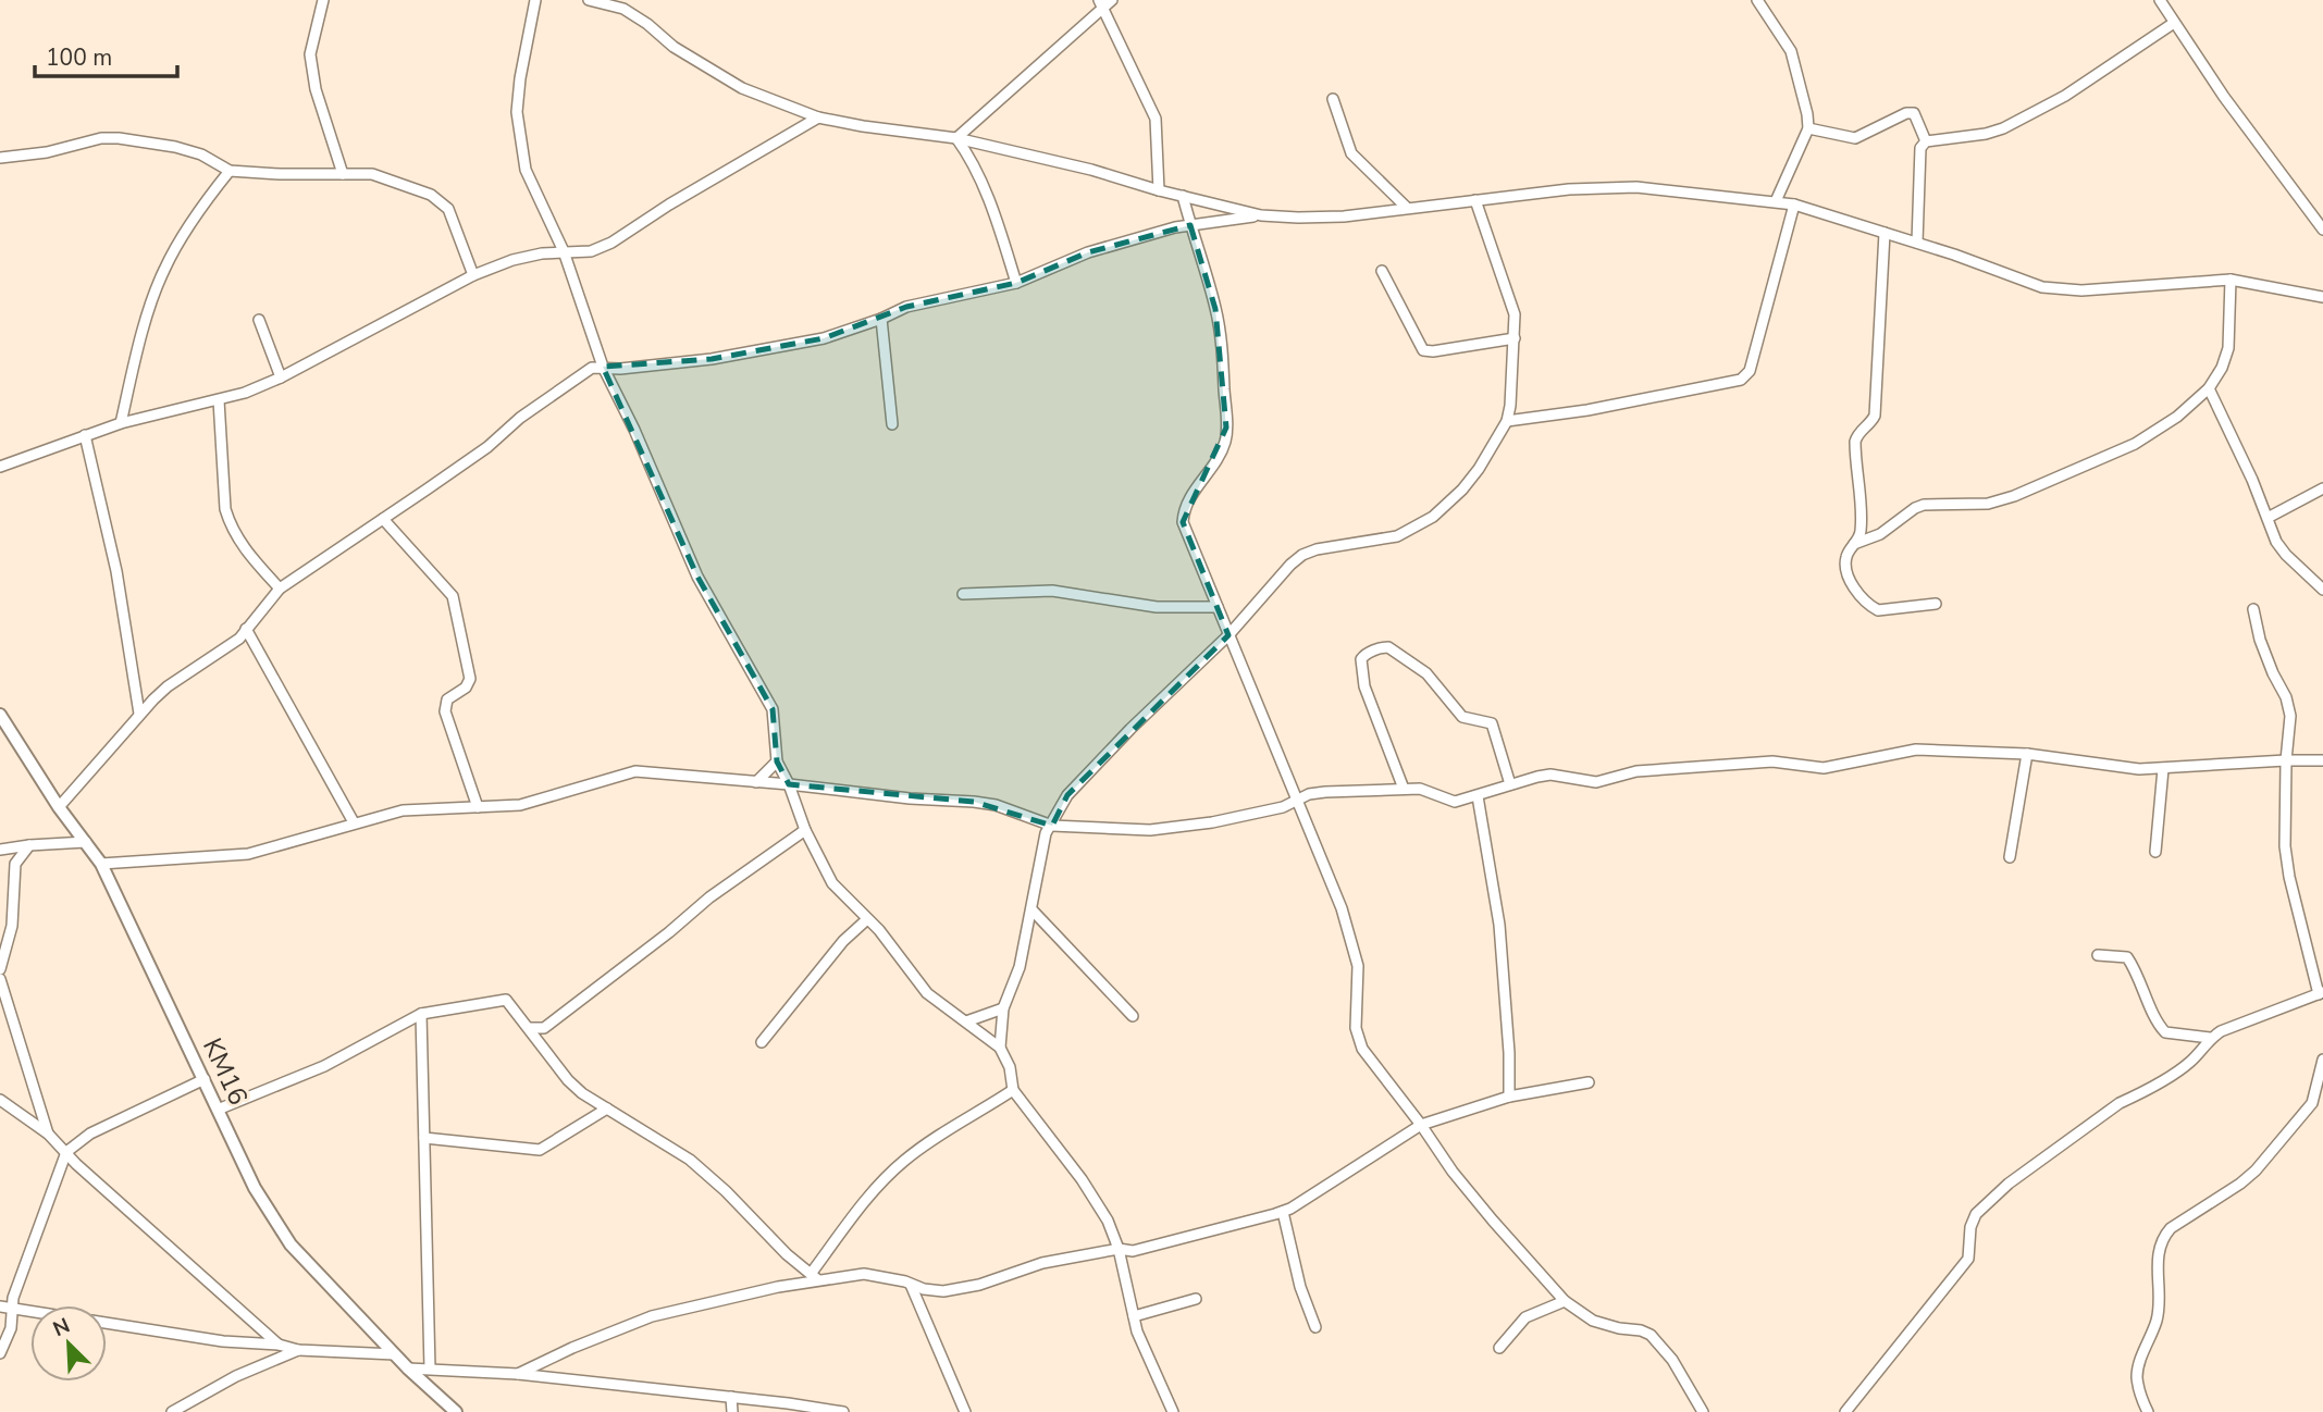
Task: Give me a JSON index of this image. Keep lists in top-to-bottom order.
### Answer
{
  "streets": {
    "street": ["KM16"]
  },
  "scale_bar": "100 m",
  "north": "top left"
}
